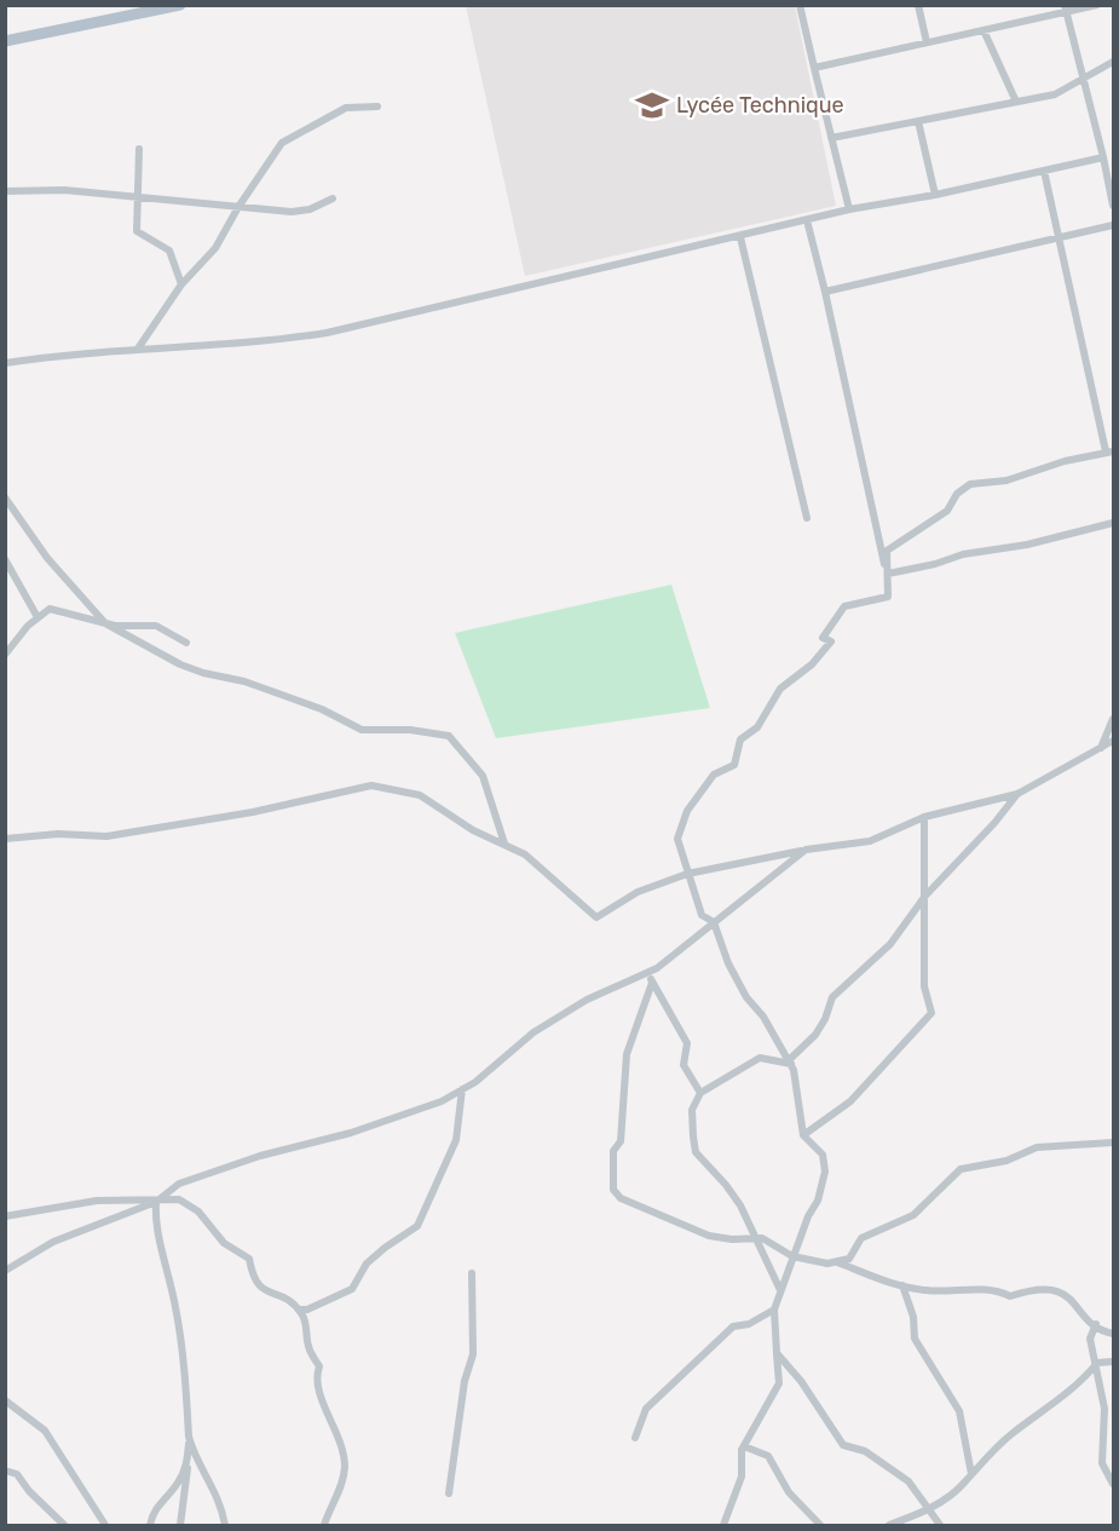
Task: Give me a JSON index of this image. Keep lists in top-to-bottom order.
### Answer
{
  "places": {
    "school or university": ["Lycée Technique"]
  }
}
